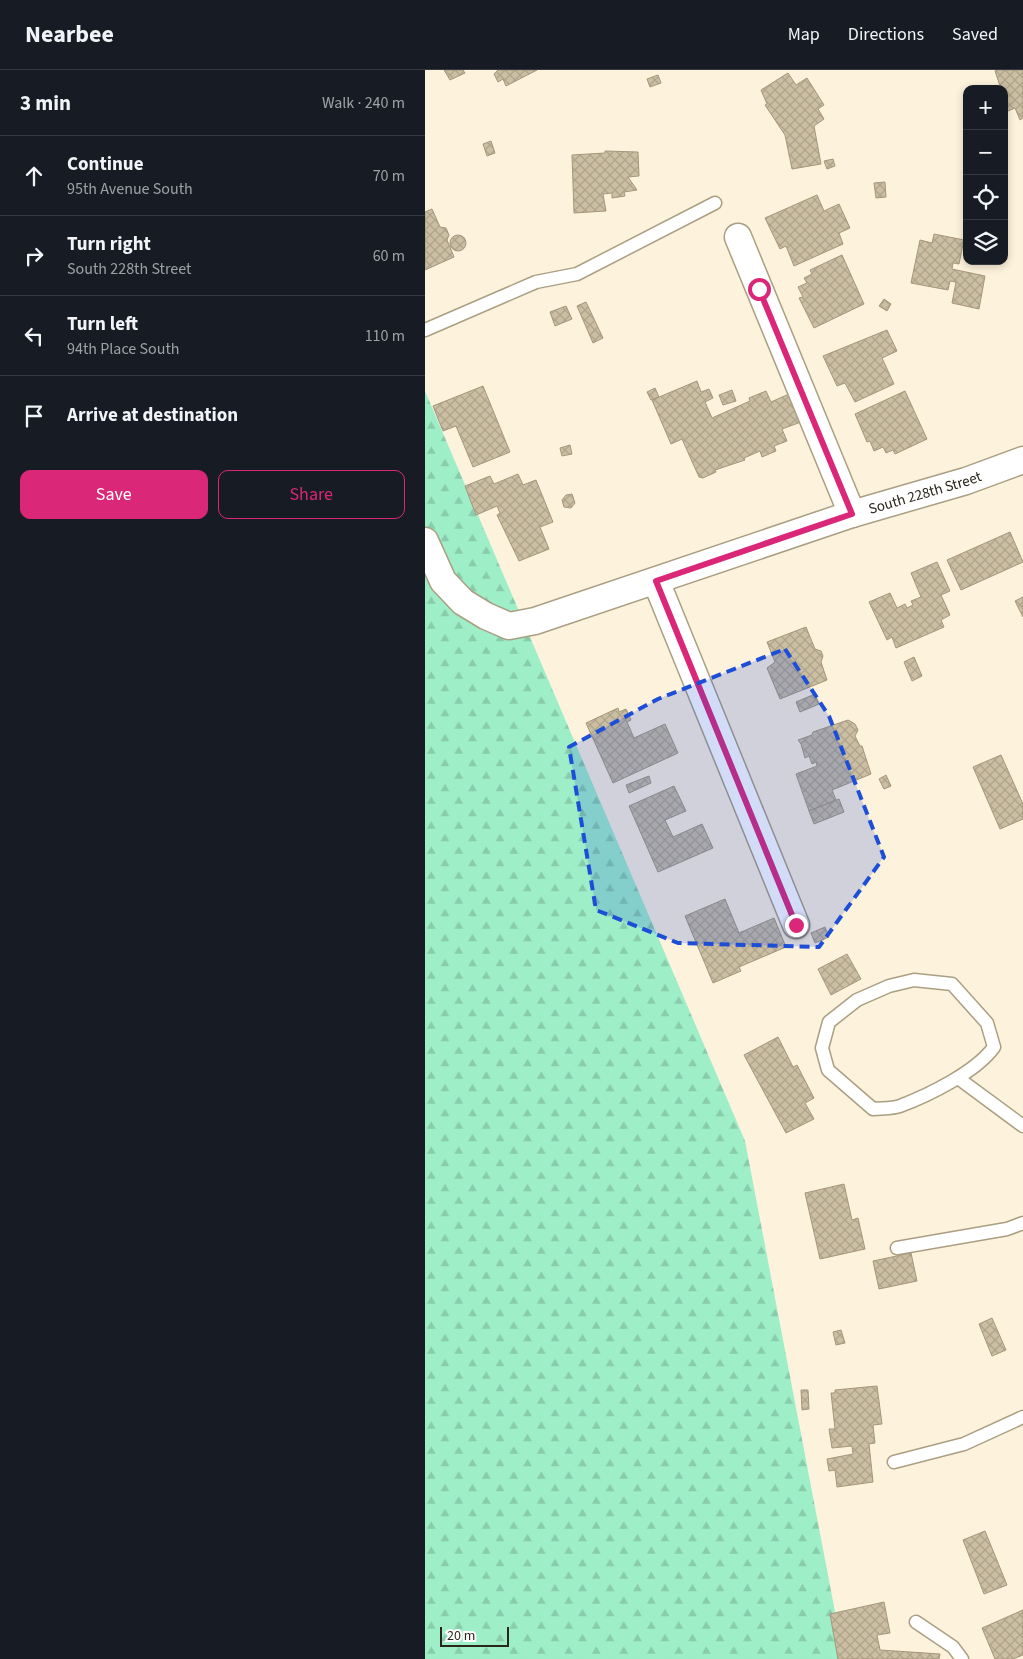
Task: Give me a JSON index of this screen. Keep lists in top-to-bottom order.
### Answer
{
  "streets": {
    "street": ["South 228th Street"]
  },
  "scale_bar": "20 m",
  "page": {
    "header": "Nearbee",
    "nav": ["Map", "Directions", "Saved"],
    "heading": ["3 min", "Walk · 240 m"],
    "map_buttons": ["+", "−"],
    "list": [
      ["Continue", "95th Avenue South", "70 m"],
      ["Turn right", "South 228th Street", "60 m"],
      ["Turn left", "94th Place South", "110 m"],
      "Arrive at destination"
    ],
    "buttons": ["Save", "Share"],
    "scale": "20 m"
  }
}
